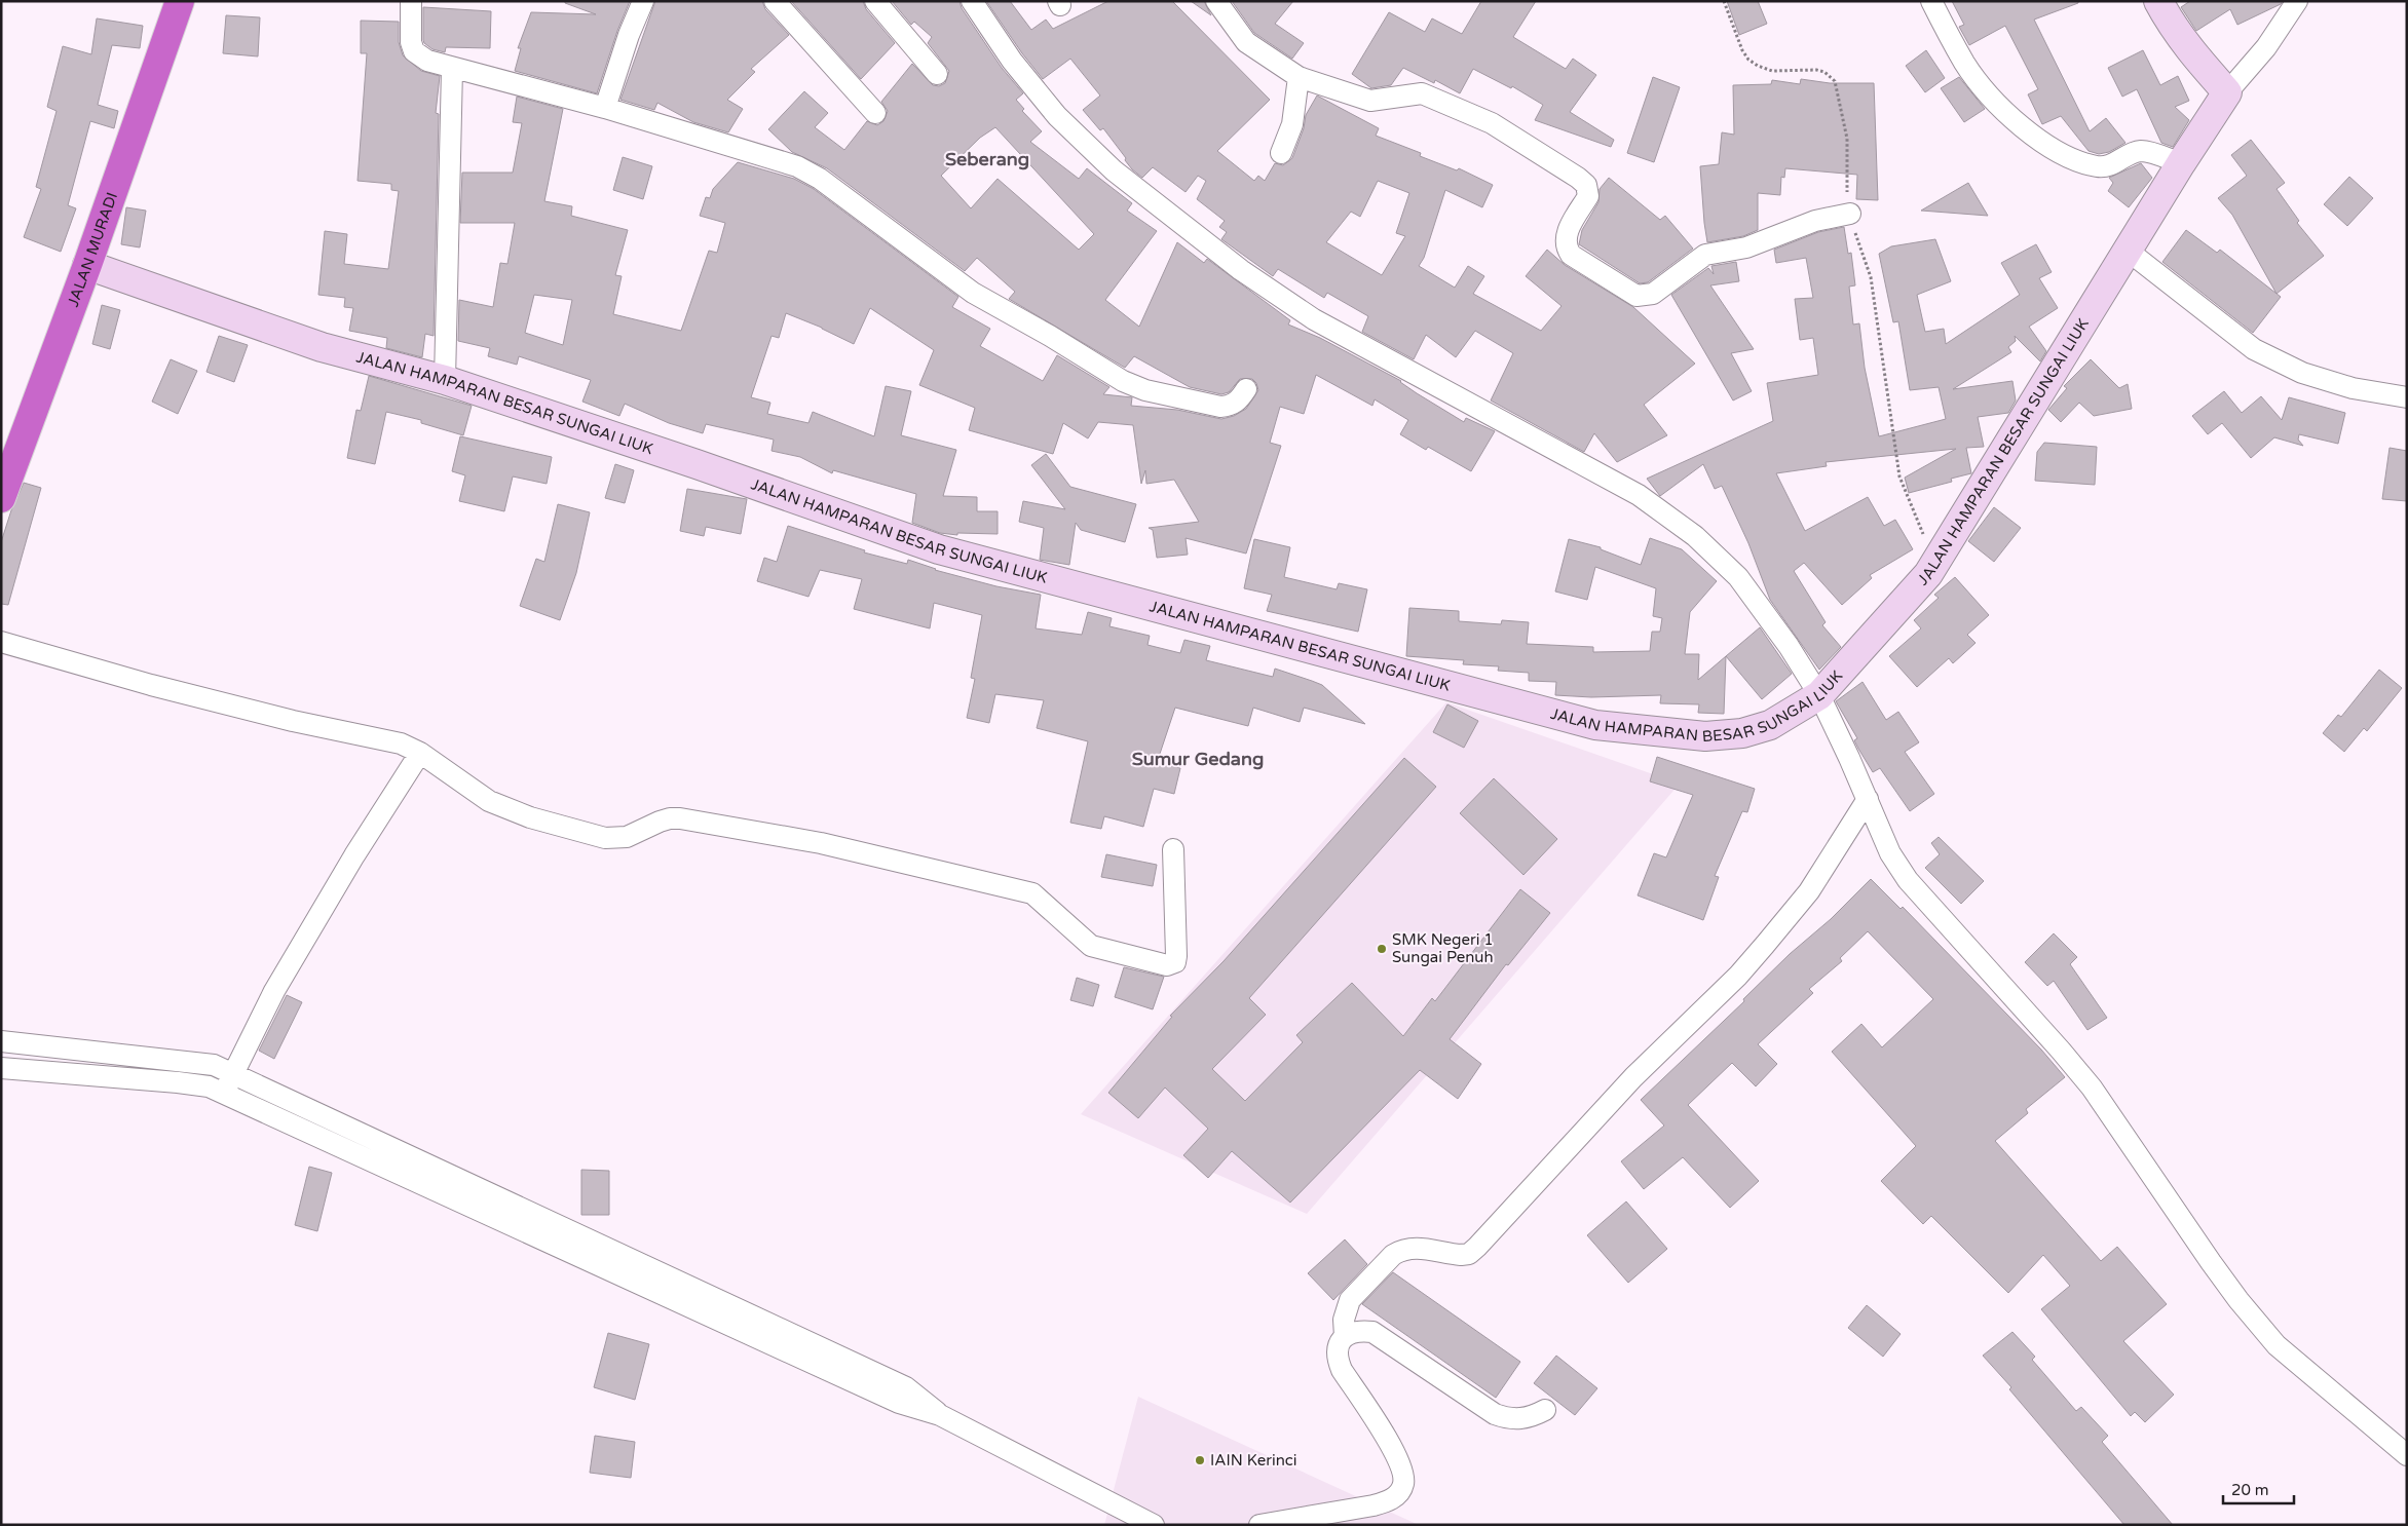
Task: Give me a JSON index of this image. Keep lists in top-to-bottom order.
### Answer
{
  "streets": {
    "highway": ["JALAN MURADI"],
    "street": ["JALAN HAMPARAN BESAR SUNGAI LIUK"]
  },
  "crossings": [
    ["JALAN MURADI", "JALAN HAMPARAN BESAR SUNGAI LIUK"]
  ],
  "districts": ["Seberang", "Sumur Gedang"],
  "places": ["SMK Negeri 1 Sungai Penuh", "IAIN Kerinci"],
  "scale_bar": "20 m"
}
